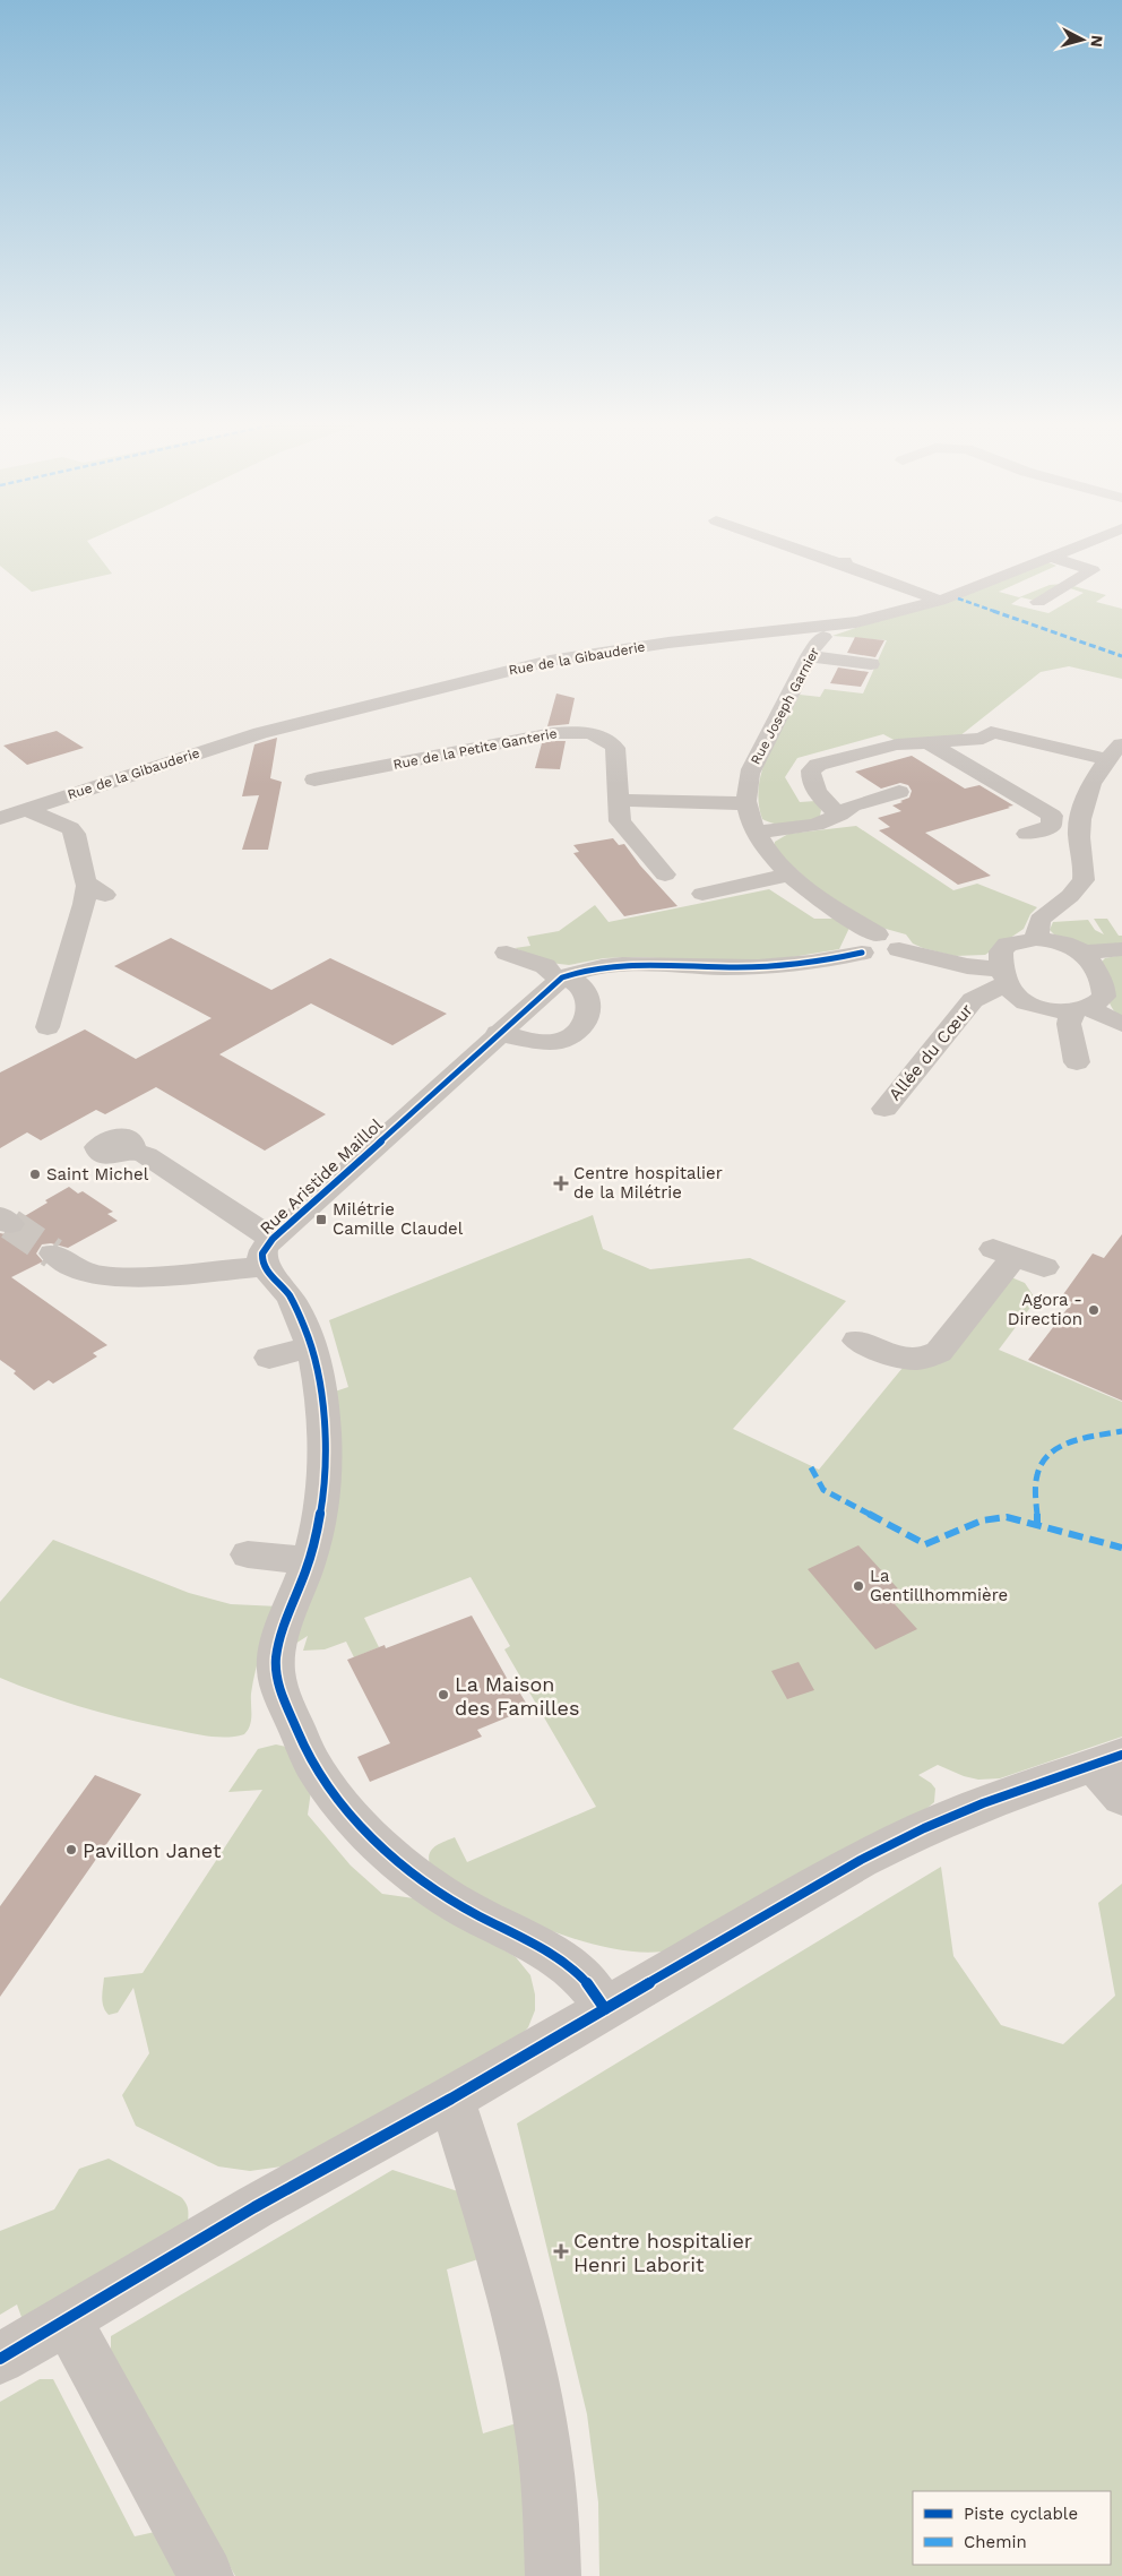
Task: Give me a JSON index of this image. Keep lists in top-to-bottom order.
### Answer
{
  "streets": {
    "street": [
      "Rue de la Gibauderie",
      "Rue Joseph Garnier",
      "Rue de la Petite Ganterie",
      "Allée du Cœur",
      "Rue Aristide Maillol"
    ]
  },
  "crossings": [
    ["Rue de la Gibauderie", "Rue Joseph Garnier"],
    ["Rue Joseph Garnier", "Rue Aristide Maillol"]
  ],
  "places": {
    "other": [
      "Saint Michel",
      "Agora - Direction",
      "La Gentillhommière",
      "La Maison des Familles",
      "Pavillon Janet"
    ],
    "health": ["Centre hospitalier de la Milétrie", "Centre hospitalier Henri Laborit"],
    "transit": ["Milétrie Camille Claudel"]
  },
  "legend": ["Piste cyclable", "Chemin"],
  "north": "right"
}
